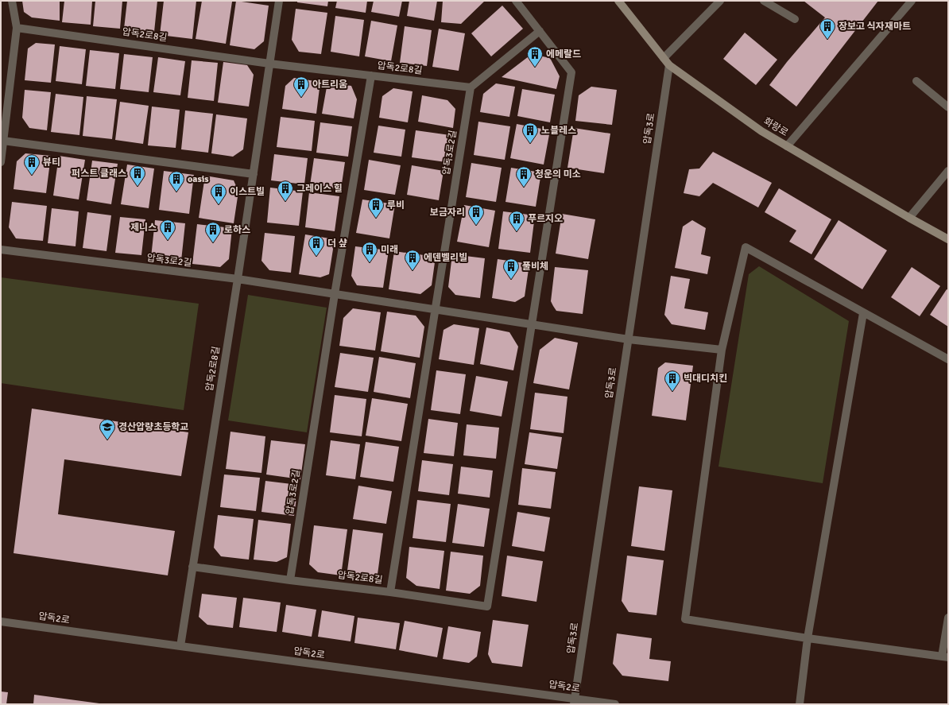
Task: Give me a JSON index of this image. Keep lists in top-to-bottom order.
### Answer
{
  "streets": {
    "street": [
      "압독2로8길",
      "화랑로",
      "압독3로",
      "압독3로2길",
      "압독2로"
    ]
  },
  "crossings": [
    ["압독2로8길", "압독3로2길"],
    ["압독2로8길", "압독2로"],
    ["화랑로", "압독3로"],
    ["압독3로", "압독3로2길"],
    ["압독3로", "압독2로"]
  ],
  "places": {
    "building": [
      "장보고 식자재마트",
      "에메랄드",
      "아트리움",
      "노블레스",
      "뷰티",
      "퍼스트 클래스",
      "청운의 미소",
      "oasis",
      "그레이스 힐",
      "이스트빌",
      "루비",
      "보금자리",
      "푸르지오",
      "제니스",
      "로하스",
      "더 샾",
      "미래",
      "에덴벨리빌",
      "풀비체",
      "빅대디치킨"
    ],
    "school or university": ["경산압량초등학교"]
  }
}
